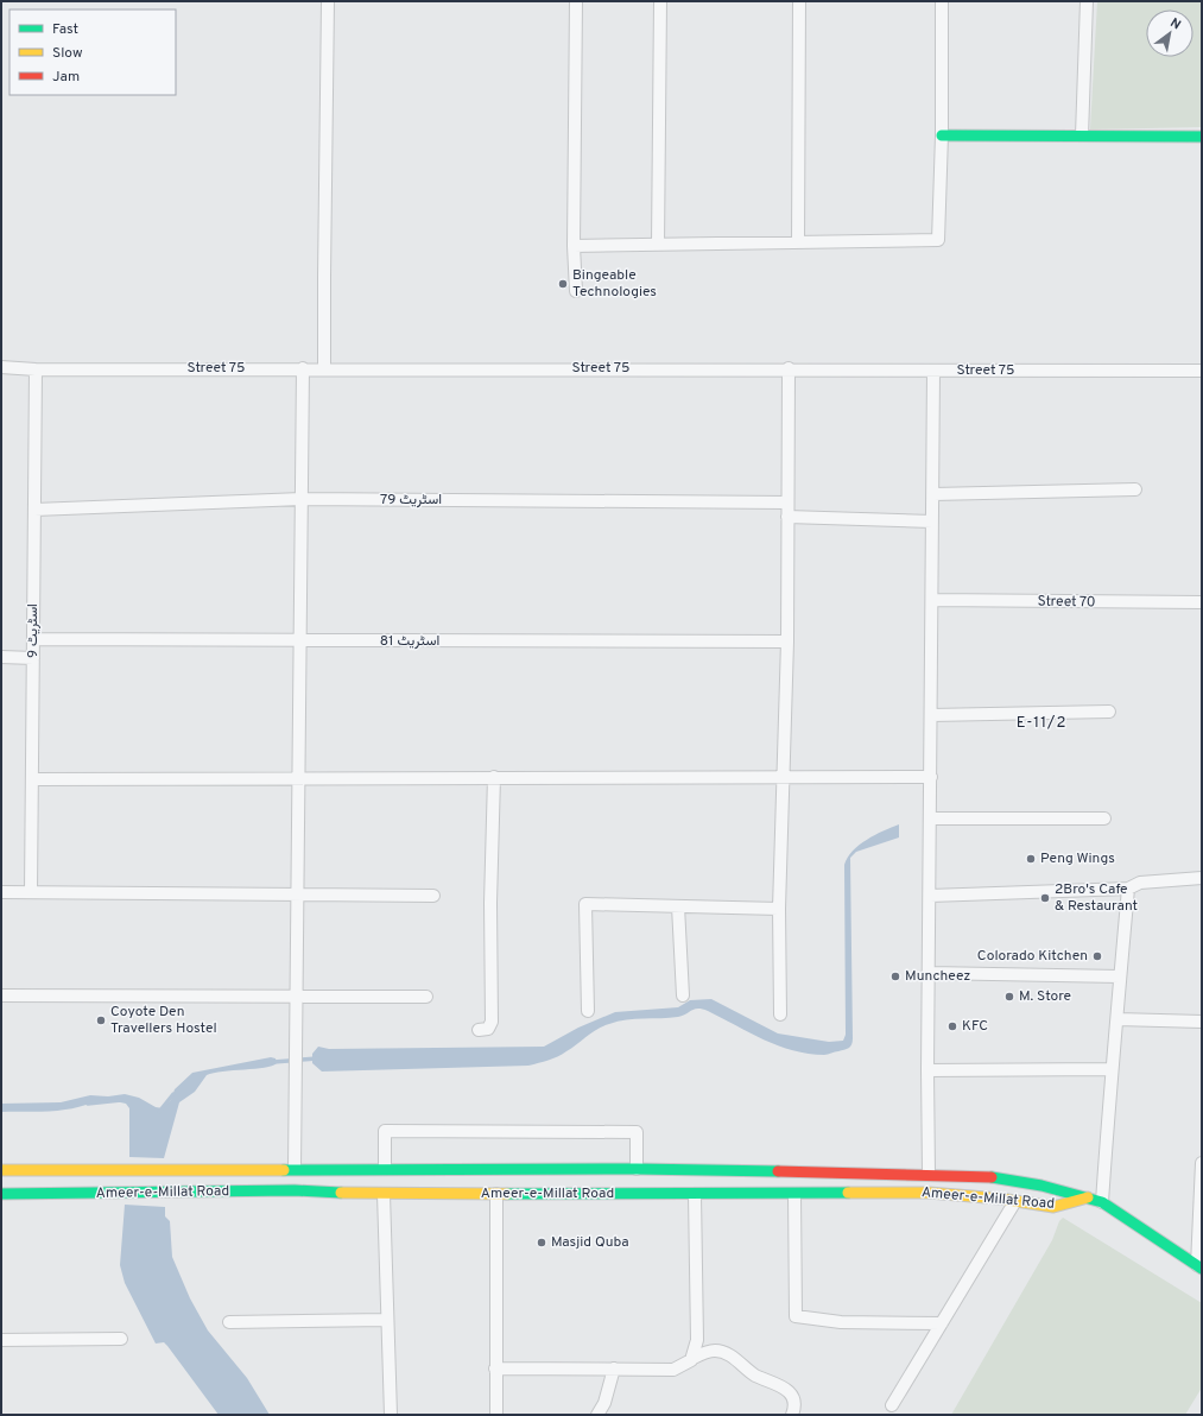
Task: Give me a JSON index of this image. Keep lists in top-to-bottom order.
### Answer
{
  "streets": {
    "main road": ["Ameer-e-Millat Road"],
    "street": [
      "Street 75",
      "اسٹریٹ 79",
      "Street 70",
      "اسٹریٹ 9",
      "اسٹریٹ 81"
    ]
  },
  "crossings": [
    ["Street 75", "اسٹریٹ 9"],
    ["اسٹریٹ 79", "اسٹریٹ 9"],
    ["اسٹریٹ 9", "اسٹریٹ 81"]
  ],
  "districts": ["E-11/2"],
  "places": [
    "Bingeable Technologies",
    "Peng Wings",
    "2Bro's Cafe & Restaurant",
    "Colorado Kitchen",
    "Muncheez",
    "M. Store",
    "Coyote Den Travellers Hostel",
    "KFC",
    "Masjid Quba"
  ],
  "legend": ["Fast", "Slow", "Jam"],
  "north": "top right"
}
